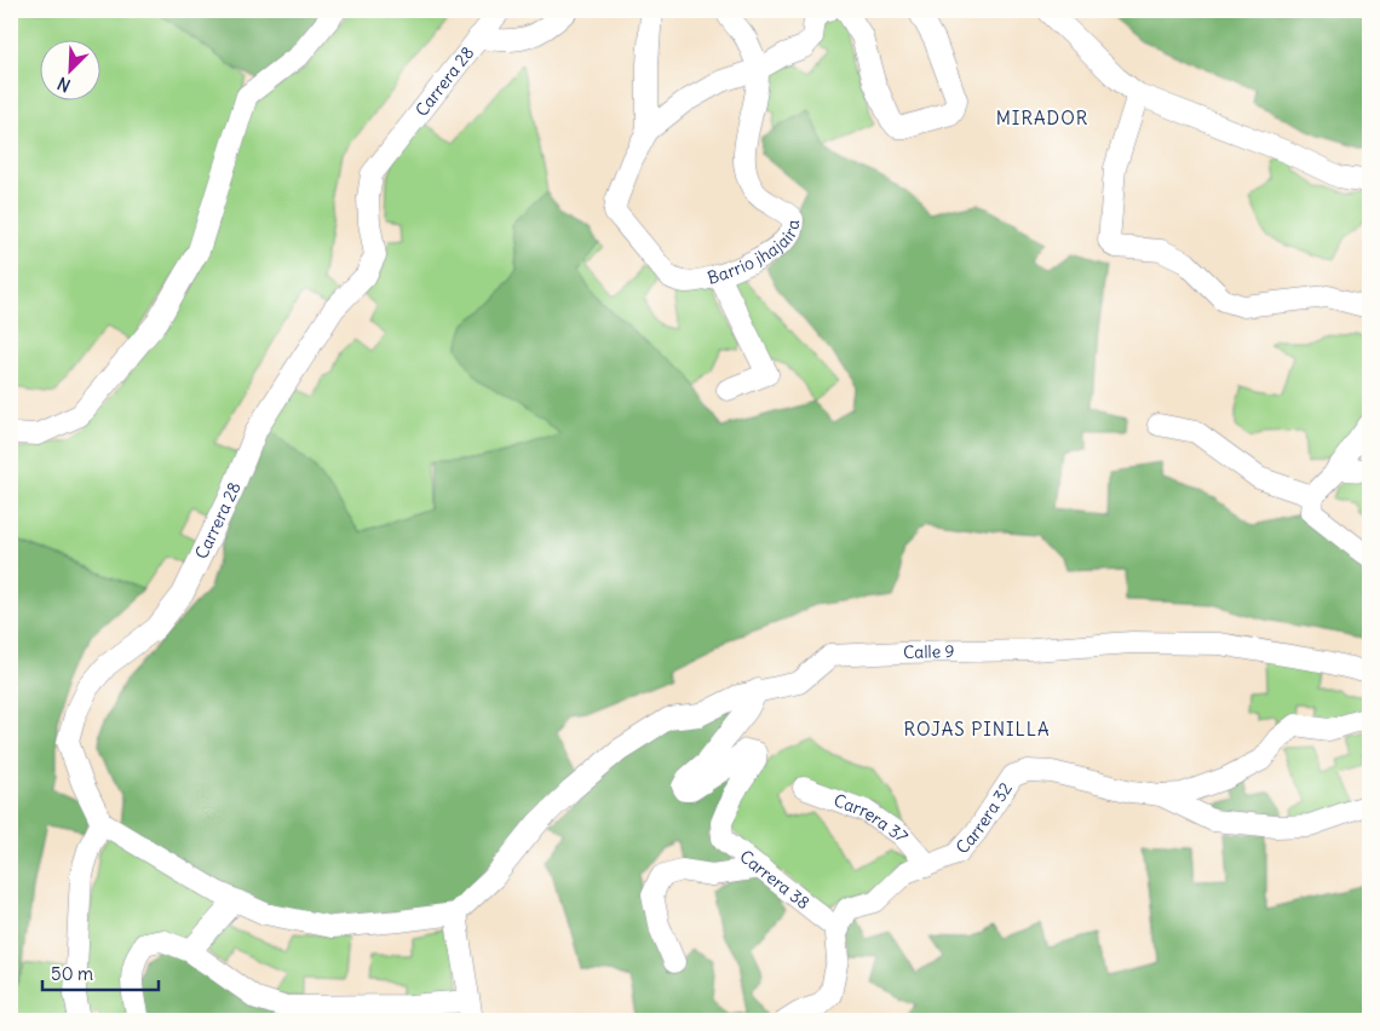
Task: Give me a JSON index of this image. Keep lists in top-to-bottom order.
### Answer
{
  "streets": {
    "street": [
      "Carrera 28",
      "Barrio jhajaira",
      "Calle 9",
      "Carrera 32",
      "Carrera 37",
      "Carrera 38"
    ]
  },
  "crossings": [
    ["Calle 9", "Carrera 38"],
    ["Carrera 32", "Carrera 37"],
    ["Carrera 32", "Carrera 38"]
  ],
  "districts": ["MIRADOR", "ROJAS PINILLA"],
  "scale_bar": "50 m",
  "north": "bottom left"
}
